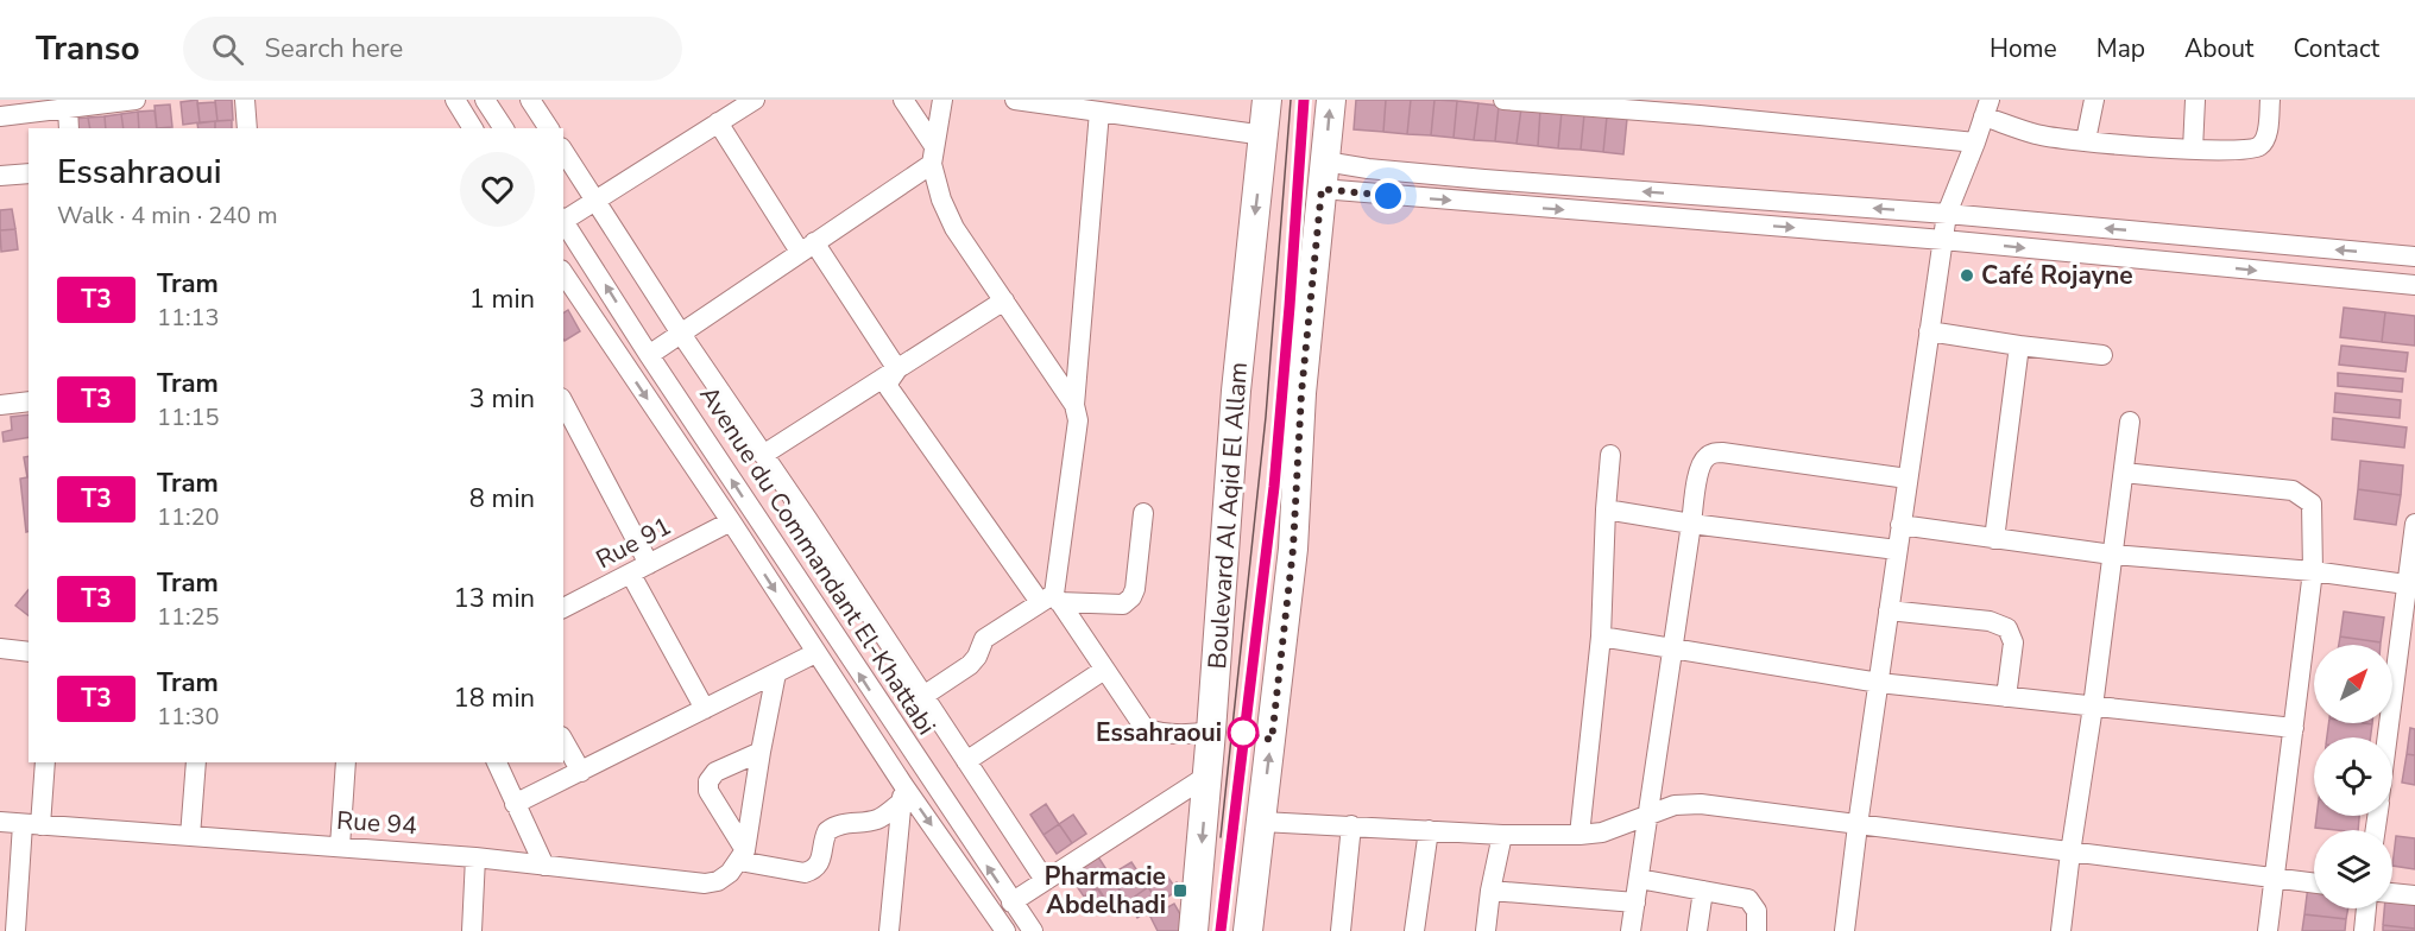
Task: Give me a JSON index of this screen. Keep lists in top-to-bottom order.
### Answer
{
  "streets": {
    "main road": ["Boulevard Al Aqid El Allam"],
    "street": ["Rue 91", "Avenue du Commandant El-Khattabi", "Rue 94"]
  },
  "crossings": [
    ["Rue 91", "Avenue du Commandant El-Khattabi"]
  ],
  "places": {
    "other": ["Café Rojayne", "Essahraoui"],
    "transit": ["Pharmacie Abdelhadi"]
  },
  "lines": ["tram line T3"],
  "north": "top right",
  "page": {
    "header": "Transo",
    "search": "Search here",
    "nav": [
      "Home",
      "Map",
      "About",
      "Contact"
    ],
    "heading": ["Essahraoui", "Walk · 4 min · 240 m"],
    "list": [
      {
        "mark": "T3",
        "name": "Tram",
        "note": "11:13",
        "value": "1 min"
      },
      {
        "mark": "T3",
        "name": "Tram",
        "note": "11:15",
        "value": "3 min"
      },
      {
        "mark": "T3",
        "name": "Tram",
        "note": "11:20",
        "value": "8 min"
      },
      {
        "mark": "T3",
        "name": "Tram",
        "note": "11:25",
        "value": "13 min"
      },
      {
        "mark": "T3",
        "name": "Tram",
        "note": "11:30",
        "value": "18 min"
      }
    ]
  }
}
